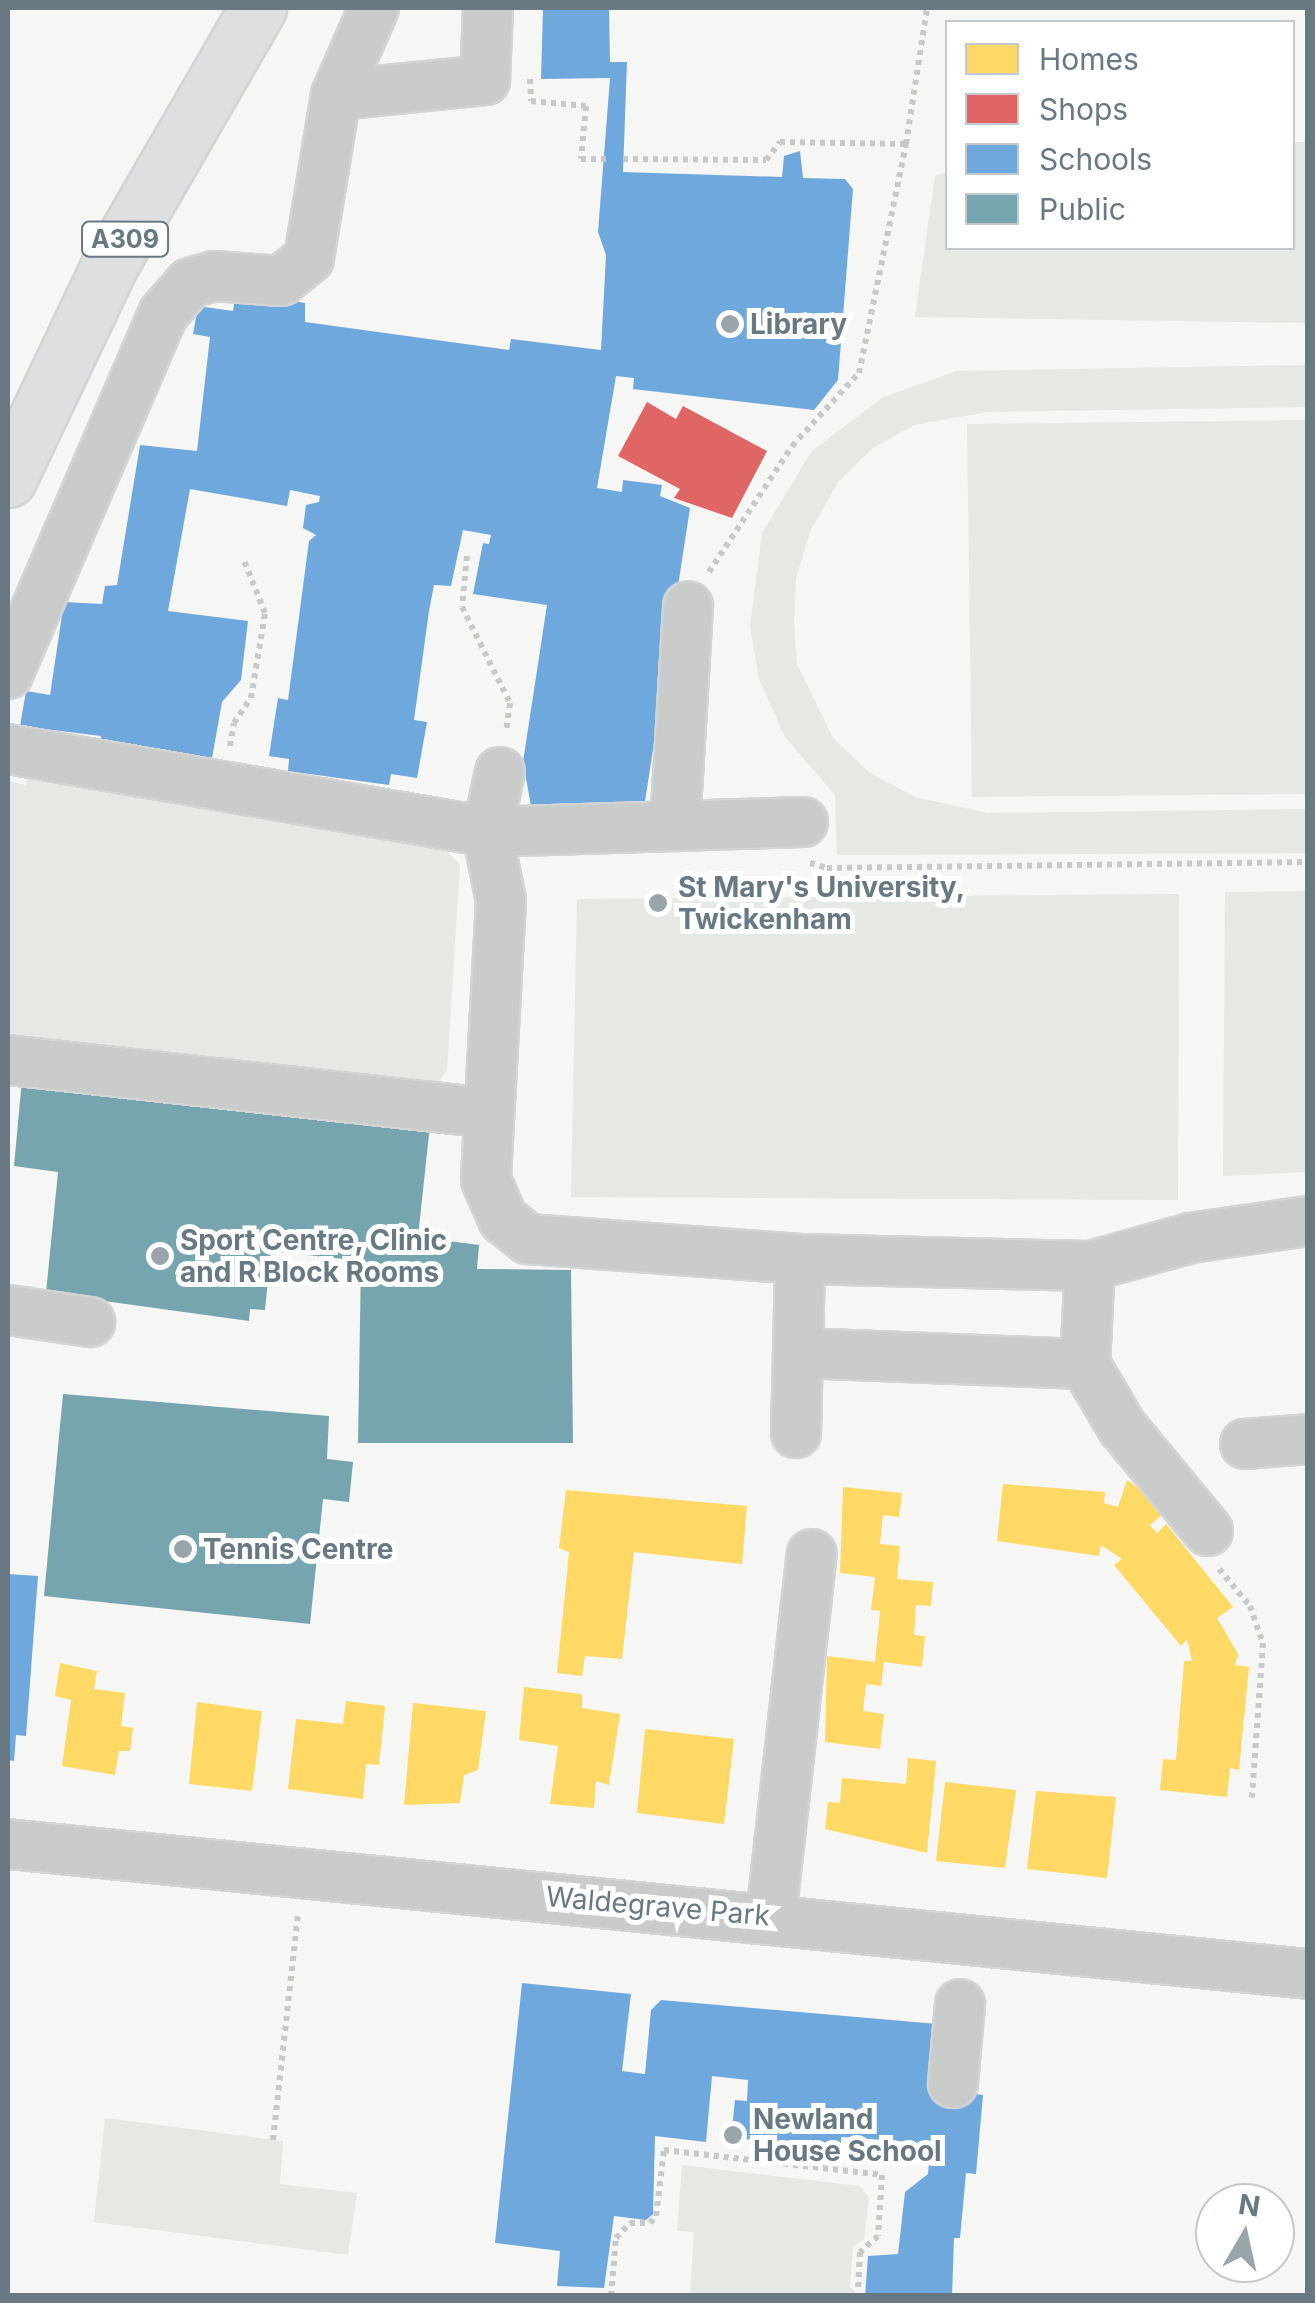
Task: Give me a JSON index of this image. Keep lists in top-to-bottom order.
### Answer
{
  "streets": {
    "main road": ["A309"],
    "street": ["Waldegrave Park"]
  },
  "places": [
    "Library",
    "St Mary's University, Twickenham",
    "Sport Centre, Clinic and R Block Rooms",
    "Tennis Centre",
    "Newland House School"
  ],
  "legend": [
    "Homes",
    "Shops",
    "Schools",
    "Public"
  ],
  "north": "top"
}
